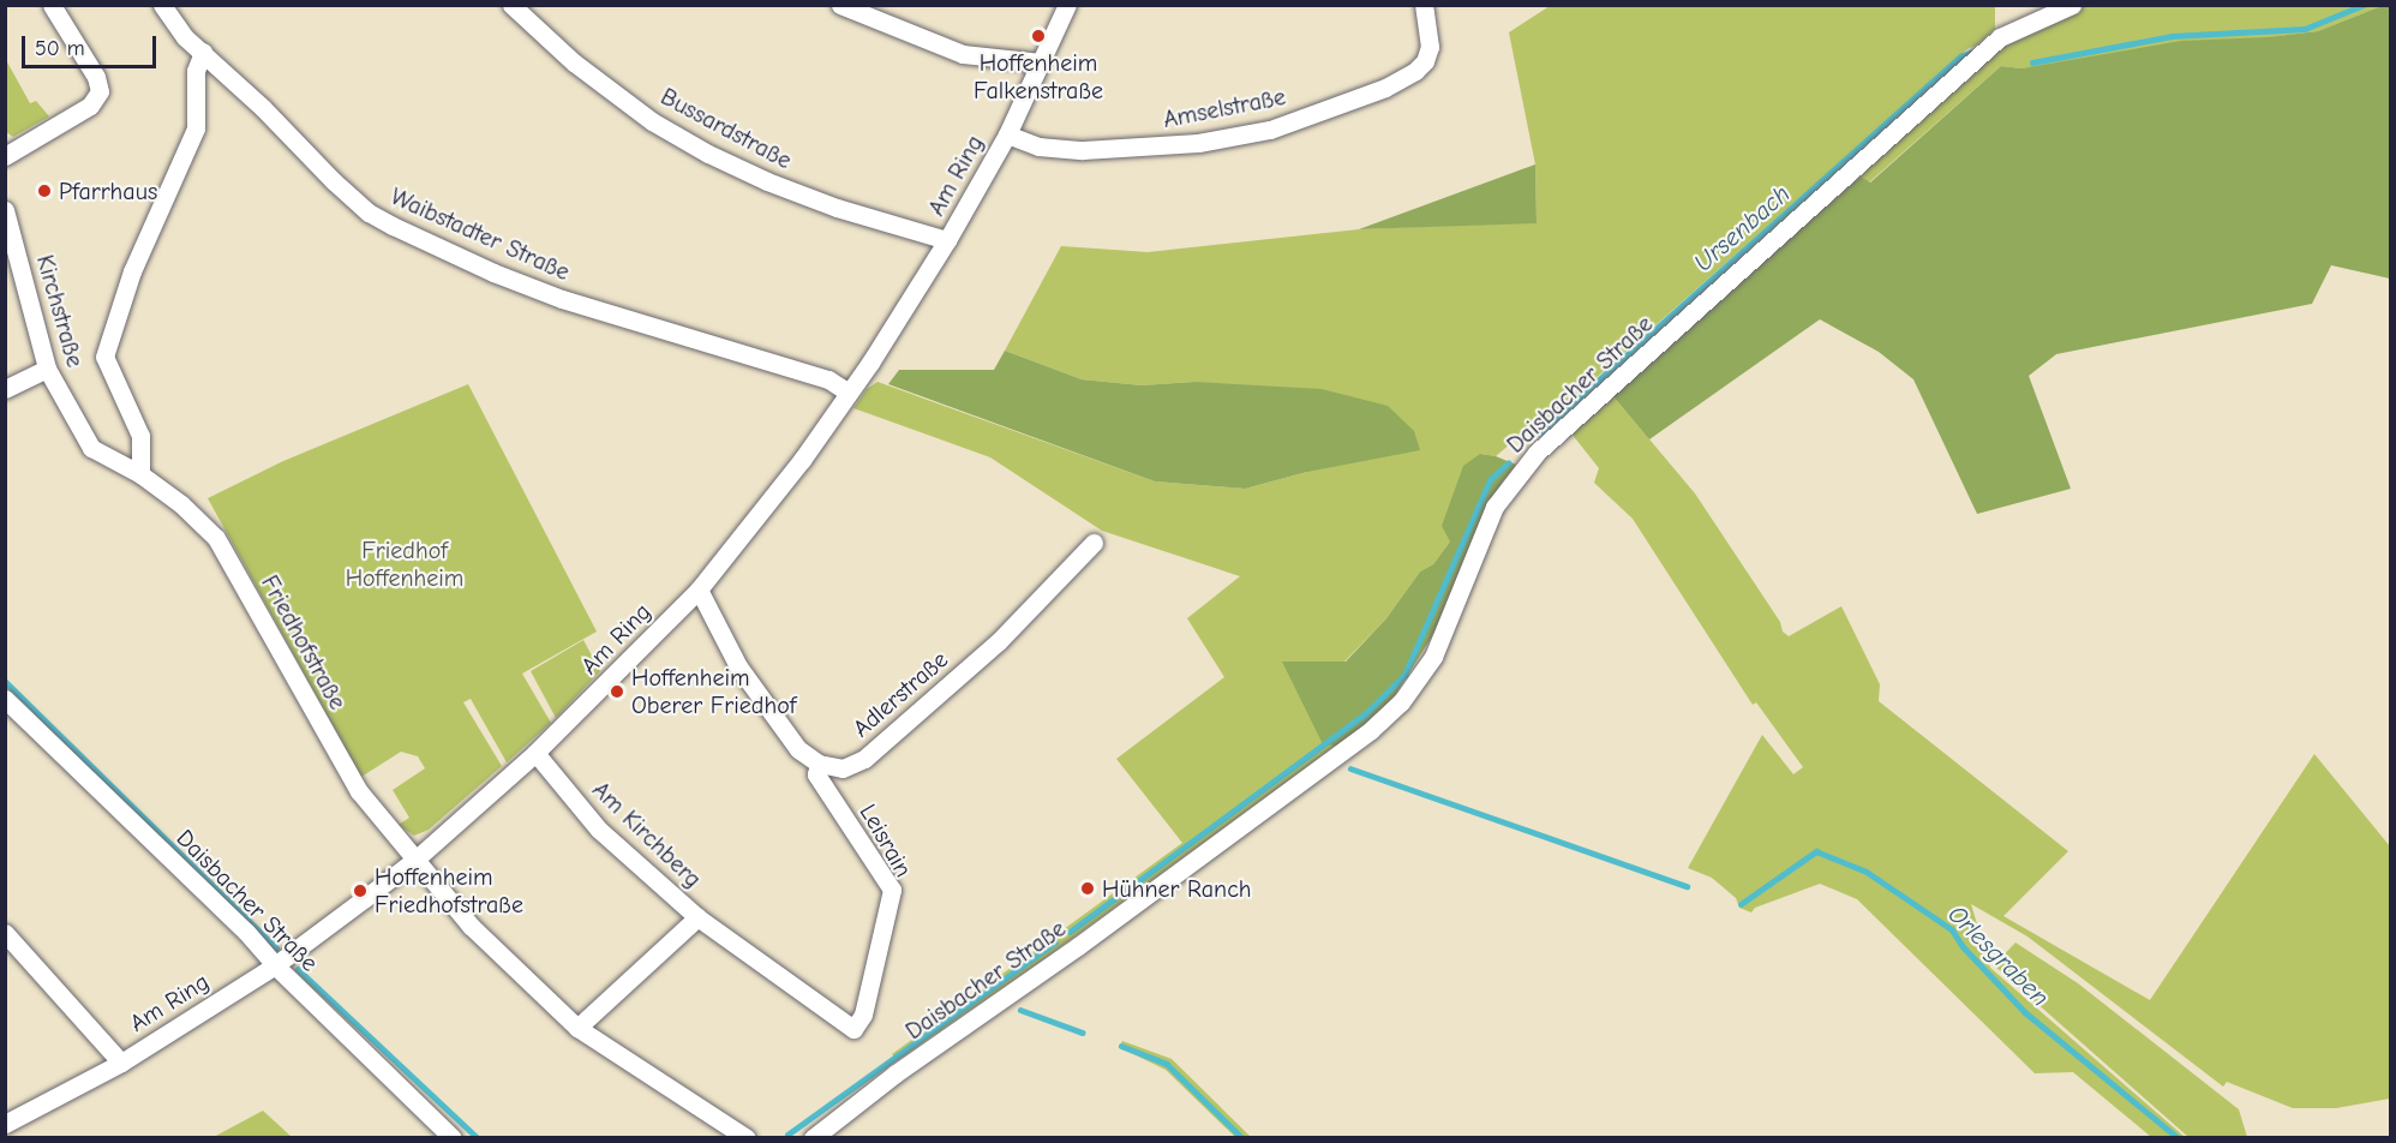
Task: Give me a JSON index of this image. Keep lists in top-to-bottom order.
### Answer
{
  "streets": {
    "street": [
      "Amselstraße",
      "Bussardstraße",
      "Am Ring",
      "Waibstadter Straße",
      "Kirchstraße",
      "Daisbacher Straße",
      "Friedhofstraße",
      "Adlerstraße",
      "Am Kirchberg",
      "Leisrain"
    ]
  },
  "crossings": [
    ["Amselstraße", "Am Ring"],
    ["Bussardstraße", "Am Ring"],
    ["Am Ring", "Waibstadter Straße"],
    ["Am Ring", "Daisbacher Straße"],
    ["Am Ring", "Friedhofstraße"],
    ["Am Ring", "Am Kirchberg"],
    ["Kirchstraße", "Friedhofstraße"],
    ["Friedhofstraße", "Am Kirchberg"],
    ["Adlerstraße", "Leisrain"],
    ["Am Kirchberg", "Leisrain"]
  ],
  "water": ["Ursenbach", "Orlesgraben"],
  "parks": ["Friedhof Hoffenheim"],
  "places": [
    "Hoffenheim Falkenstraße",
    "Pfarrhaus",
    "Hoffenheim Oberer Friedhof",
    "Hühner Ranch",
    "Hoffenheim Friedhofstraße"
  ],
  "scale_bar": "50 m"
}
